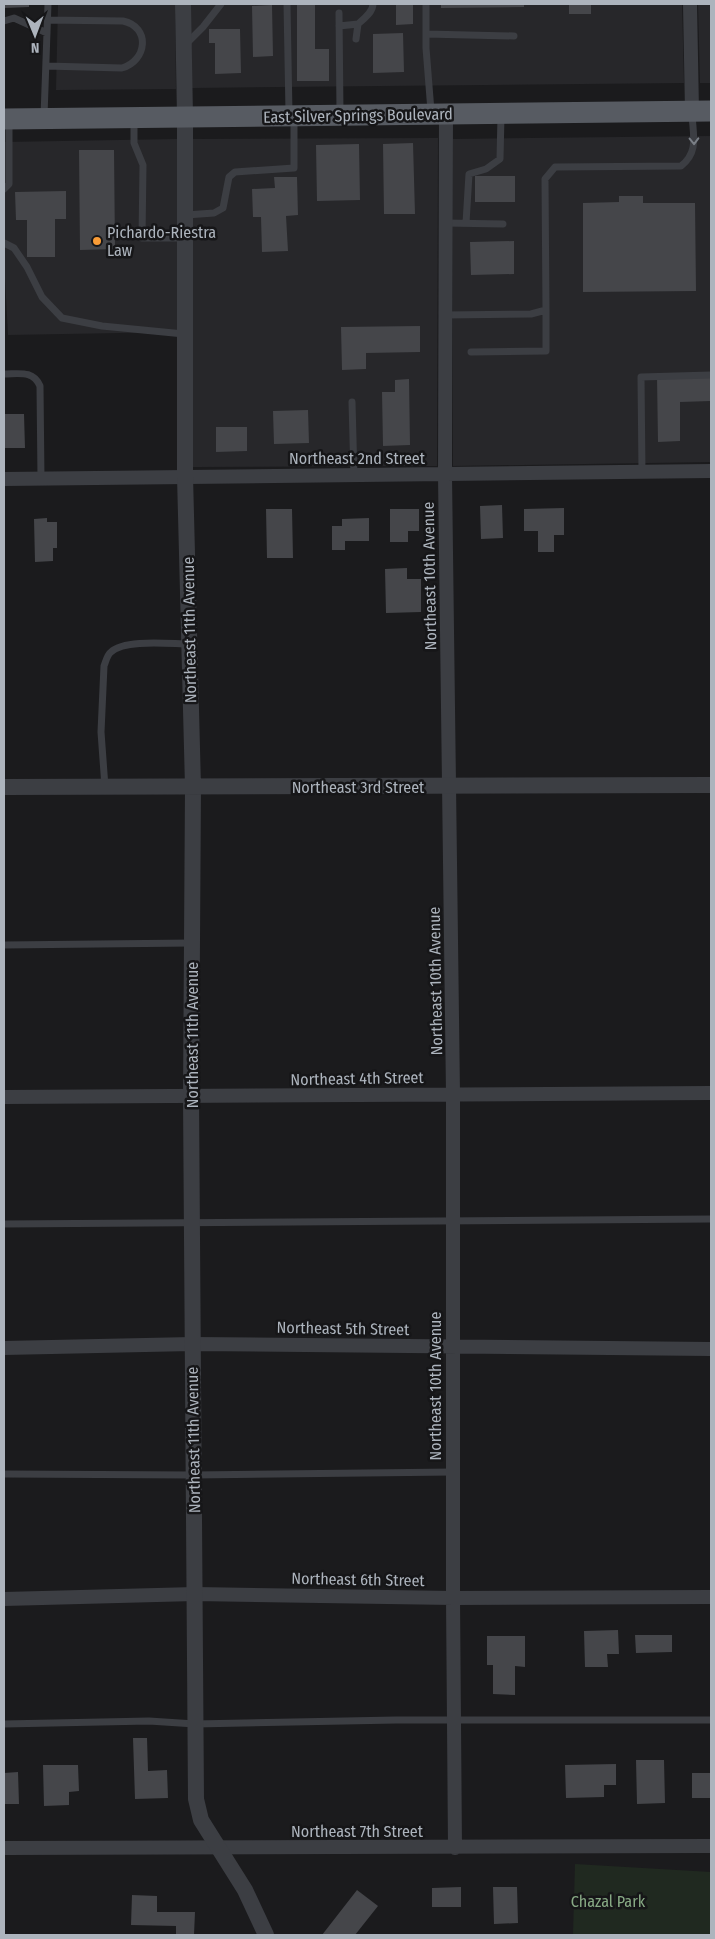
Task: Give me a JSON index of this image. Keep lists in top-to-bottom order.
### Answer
{
  "streets": {
    "main road": ["East Silver Springs Boulevard"],
    "street": [
      "Northeast 2nd Street",
      "Northeast 10th Avenue",
      "Northeast 11th Avenue",
      "Northeast 3rd Street",
      "Northeast 4th Street",
      "Northeast 5th Street",
      "Northeast 6th Street",
      "Northeast 7th Street"
    ]
  },
  "crossings": [
    ["East Silver Springs Boulevard", "Northeast 10th Avenue"],
    ["East Silver Springs Boulevard", "Northeast 11th Avenue"],
    ["Northeast 2nd Street", "Northeast 10th Avenue"],
    ["Northeast 2nd Street", "Northeast 11th Avenue"],
    ["Northeast 10th Avenue", "Northeast 3rd Street"],
    ["Northeast 10th Avenue", "Northeast 4th Street"],
    ["Northeast 10th Avenue", "Northeast 5th Street"],
    ["Northeast 10th Avenue", "Northeast 6th Street"],
    ["Northeast 10th Avenue", "Northeast 7th Street"],
    ["Northeast 11th Avenue", "Northeast 3rd Street"],
    ["Northeast 11th Avenue", "Northeast 4th Street"],
    ["Northeast 11th Avenue", "Northeast 5th Street"],
    ["Northeast 11th Avenue", "Northeast 6th Street"],
    ["Northeast 11th Avenue", "Northeast 7th Street"]
  ],
  "parks": ["Chazal Park"],
  "places": ["Pichardo-Riestra Law"],
  "north": "bottom"
}
